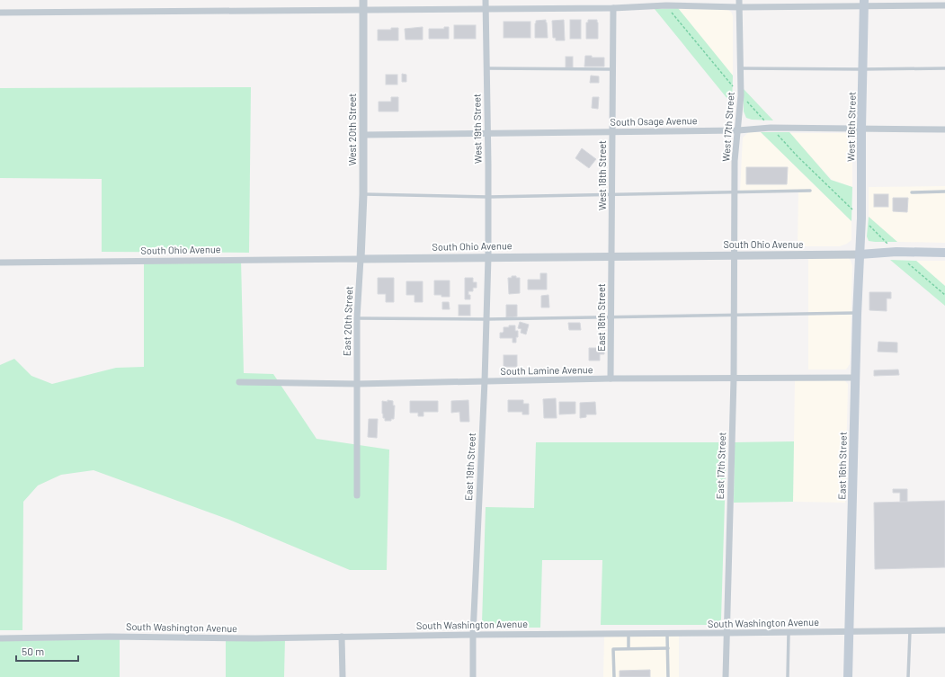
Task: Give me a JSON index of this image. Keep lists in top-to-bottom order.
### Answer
{
  "streets": {
    "main road": ["West 16th Street", "South Ohio Avenue", "East 16th Street"],
    "street": [
      "South Osage Avenue",
      "West 17th Street",
      "West 19th Street",
      "West 20th Street",
      "West 18th Street",
      "East 18th Street",
      "East 20th Street",
      "South Lamine Avenue",
      "East 17th Street",
      "East 19th Street",
      "South Washington Avenue"
    ]
  },
  "crossings": [
    ["South Osage Avenue", "West 17th Street"],
    ["South Osage Avenue", "West 16th Street"],
    ["South Osage Avenue", "West 19th Street"],
    ["South Osage Avenue", "West 20th Street"],
    ["South Osage Avenue", "West 18th Street"],
    ["West 17th Street", "South Ohio Avenue"],
    ["West 17th Street", "East 17th Street"],
    ["West 16th Street", "South Ohio Avenue"],
    ["West 16th Street", "East 16th Street"],
    ["West 19th Street", "South Ohio Avenue"],
    ["West 19th Street", "East 19th Street"],
    ["West 20th Street", "South Ohio Avenue"],
    ["West 20th Street", "East 20th Street"],
    ["West 18th Street", "South Ohio Avenue"],
    ["West 18th Street", "East 18th Street"],
    ["South Ohio Avenue", "East 18th Street"],
    ["South Ohio Avenue", "East 20th Street"],
    ["South Ohio Avenue", "East 17th Street"],
    ["South Ohio Avenue", "East 16th Street"],
    ["South Ohio Avenue", "East 19th Street"],
    ["East 18th Street", "South Lamine Avenue"],
    ["East 20th Street", "South Lamine Avenue"],
    ["South Lamine Avenue", "East 17th Street"],
    ["South Lamine Avenue", "East 16th Street"],
    ["South Lamine Avenue", "East 19th Street"],
    ["East 17th Street", "South Washington Avenue"],
    ["East 16th Street", "South Washington Avenue"],
    ["East 19th Street", "South Washington Avenue"]
  ],
  "scale_bar": "50 m"
}
